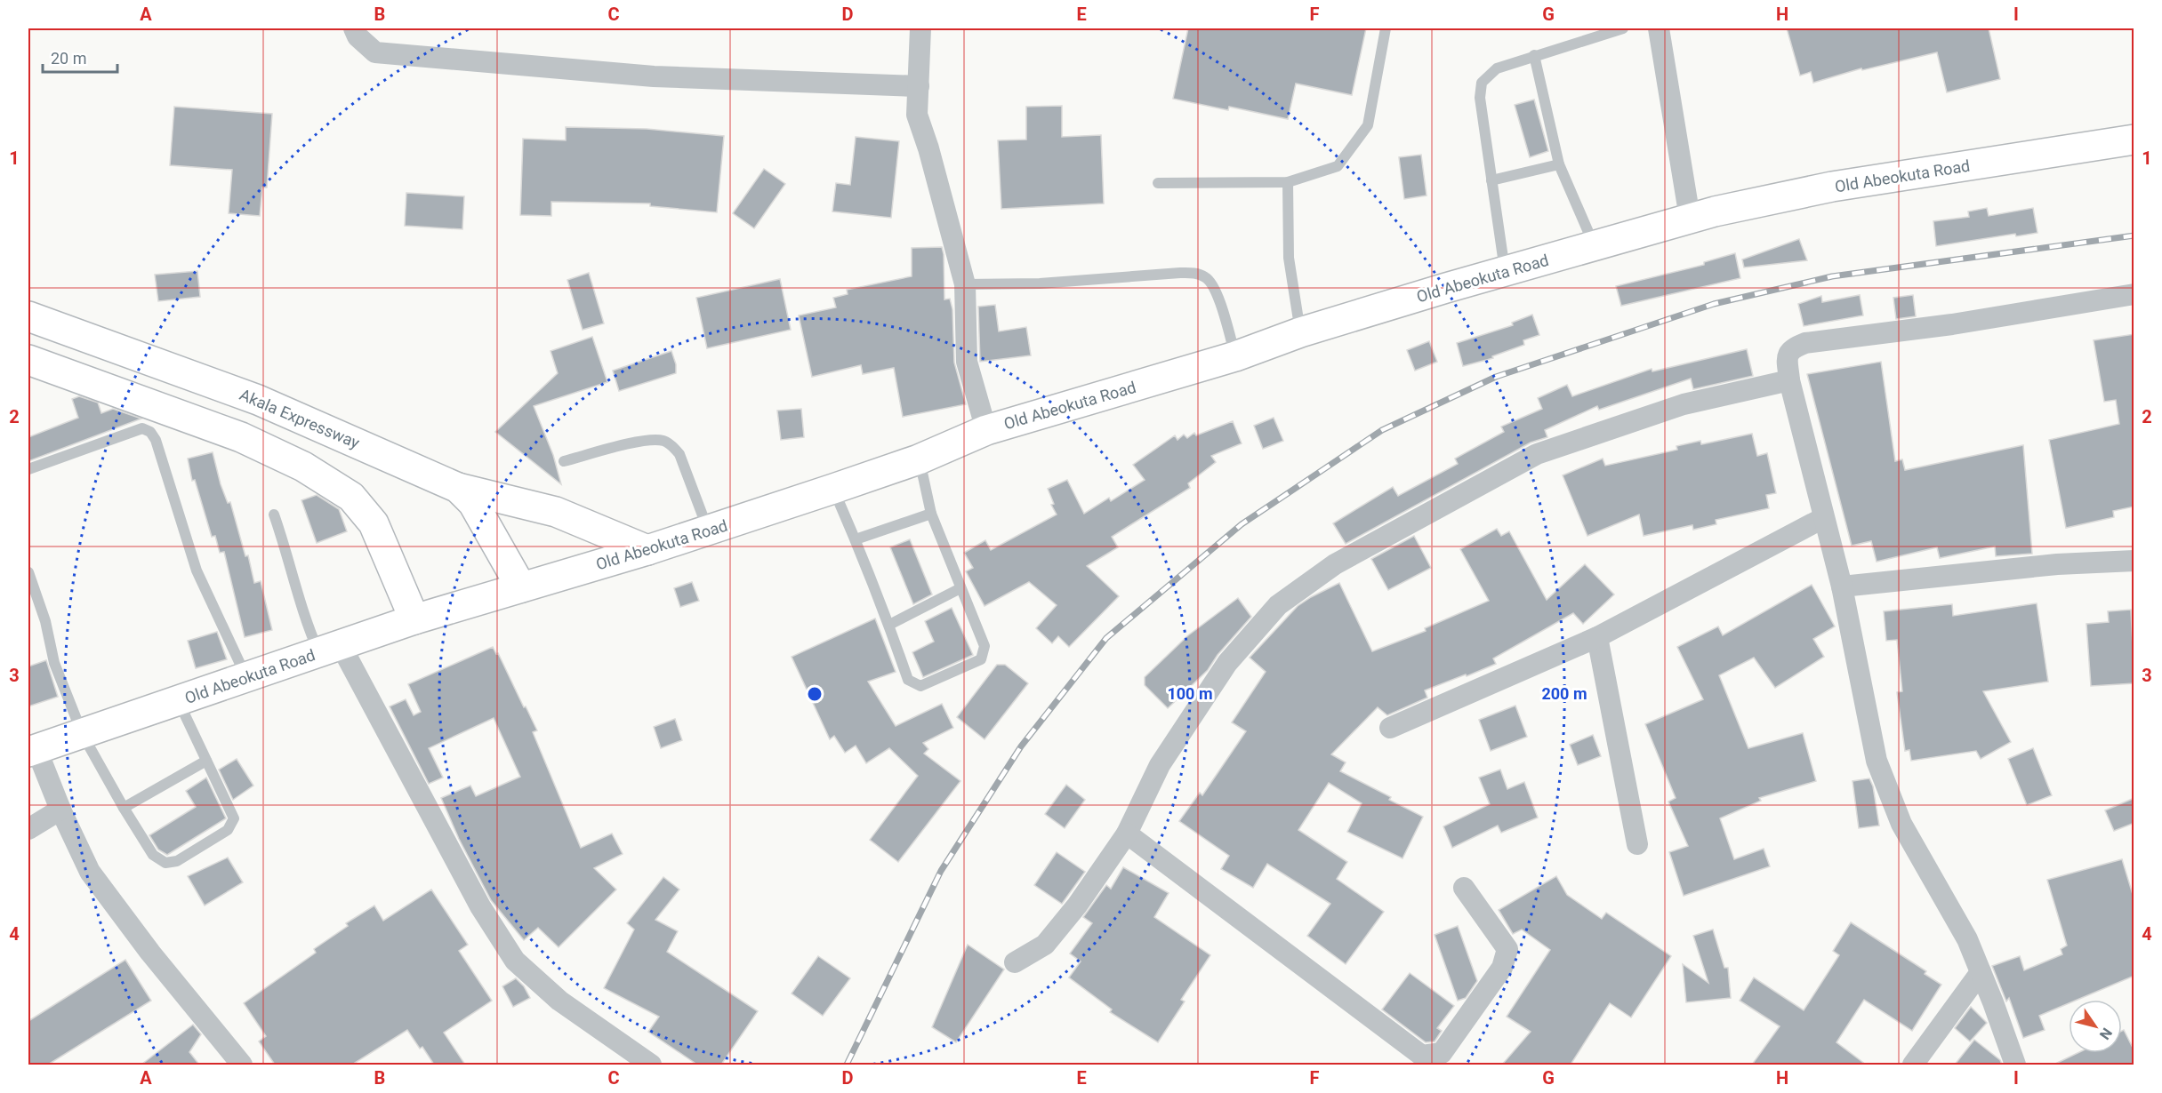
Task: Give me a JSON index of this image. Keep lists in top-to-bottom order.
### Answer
{
  "streets": {
    "main road": ["Old Abeokuta Road", "Akala Expressway"]
  },
  "crossings": [
    ["Old Abeokuta Road", "Akala Expressway"]
  ],
  "scale_bar": "20 m",
  "north": "bottom right",
  "grid": {
    "columns": [
      "A",
      "B",
      "C",
      "D",
      "E",
      "F",
      "G",
      "H",
      "I"
    ],
    "rows": [
      "1",
      "2",
      "3",
      "4"
    ]
  },
  "rings": ["100 m", "200 m"]
}
